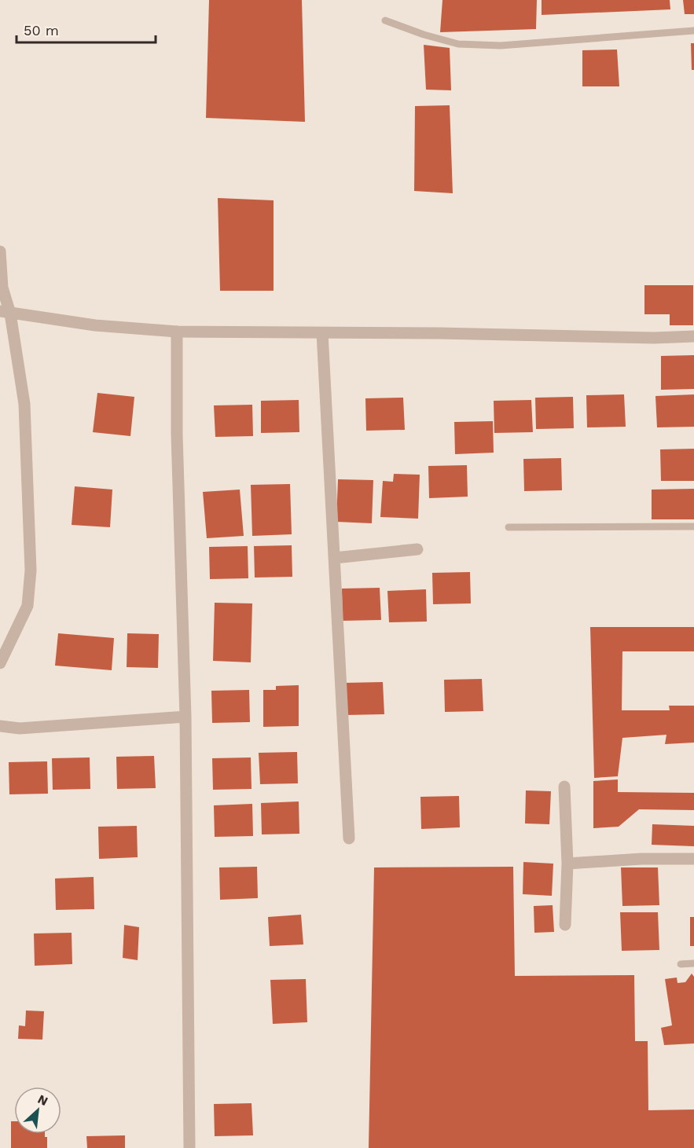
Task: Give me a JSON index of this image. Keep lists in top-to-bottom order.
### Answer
{
  "scale_bar": "50 m",
  "north": "top right"
}
